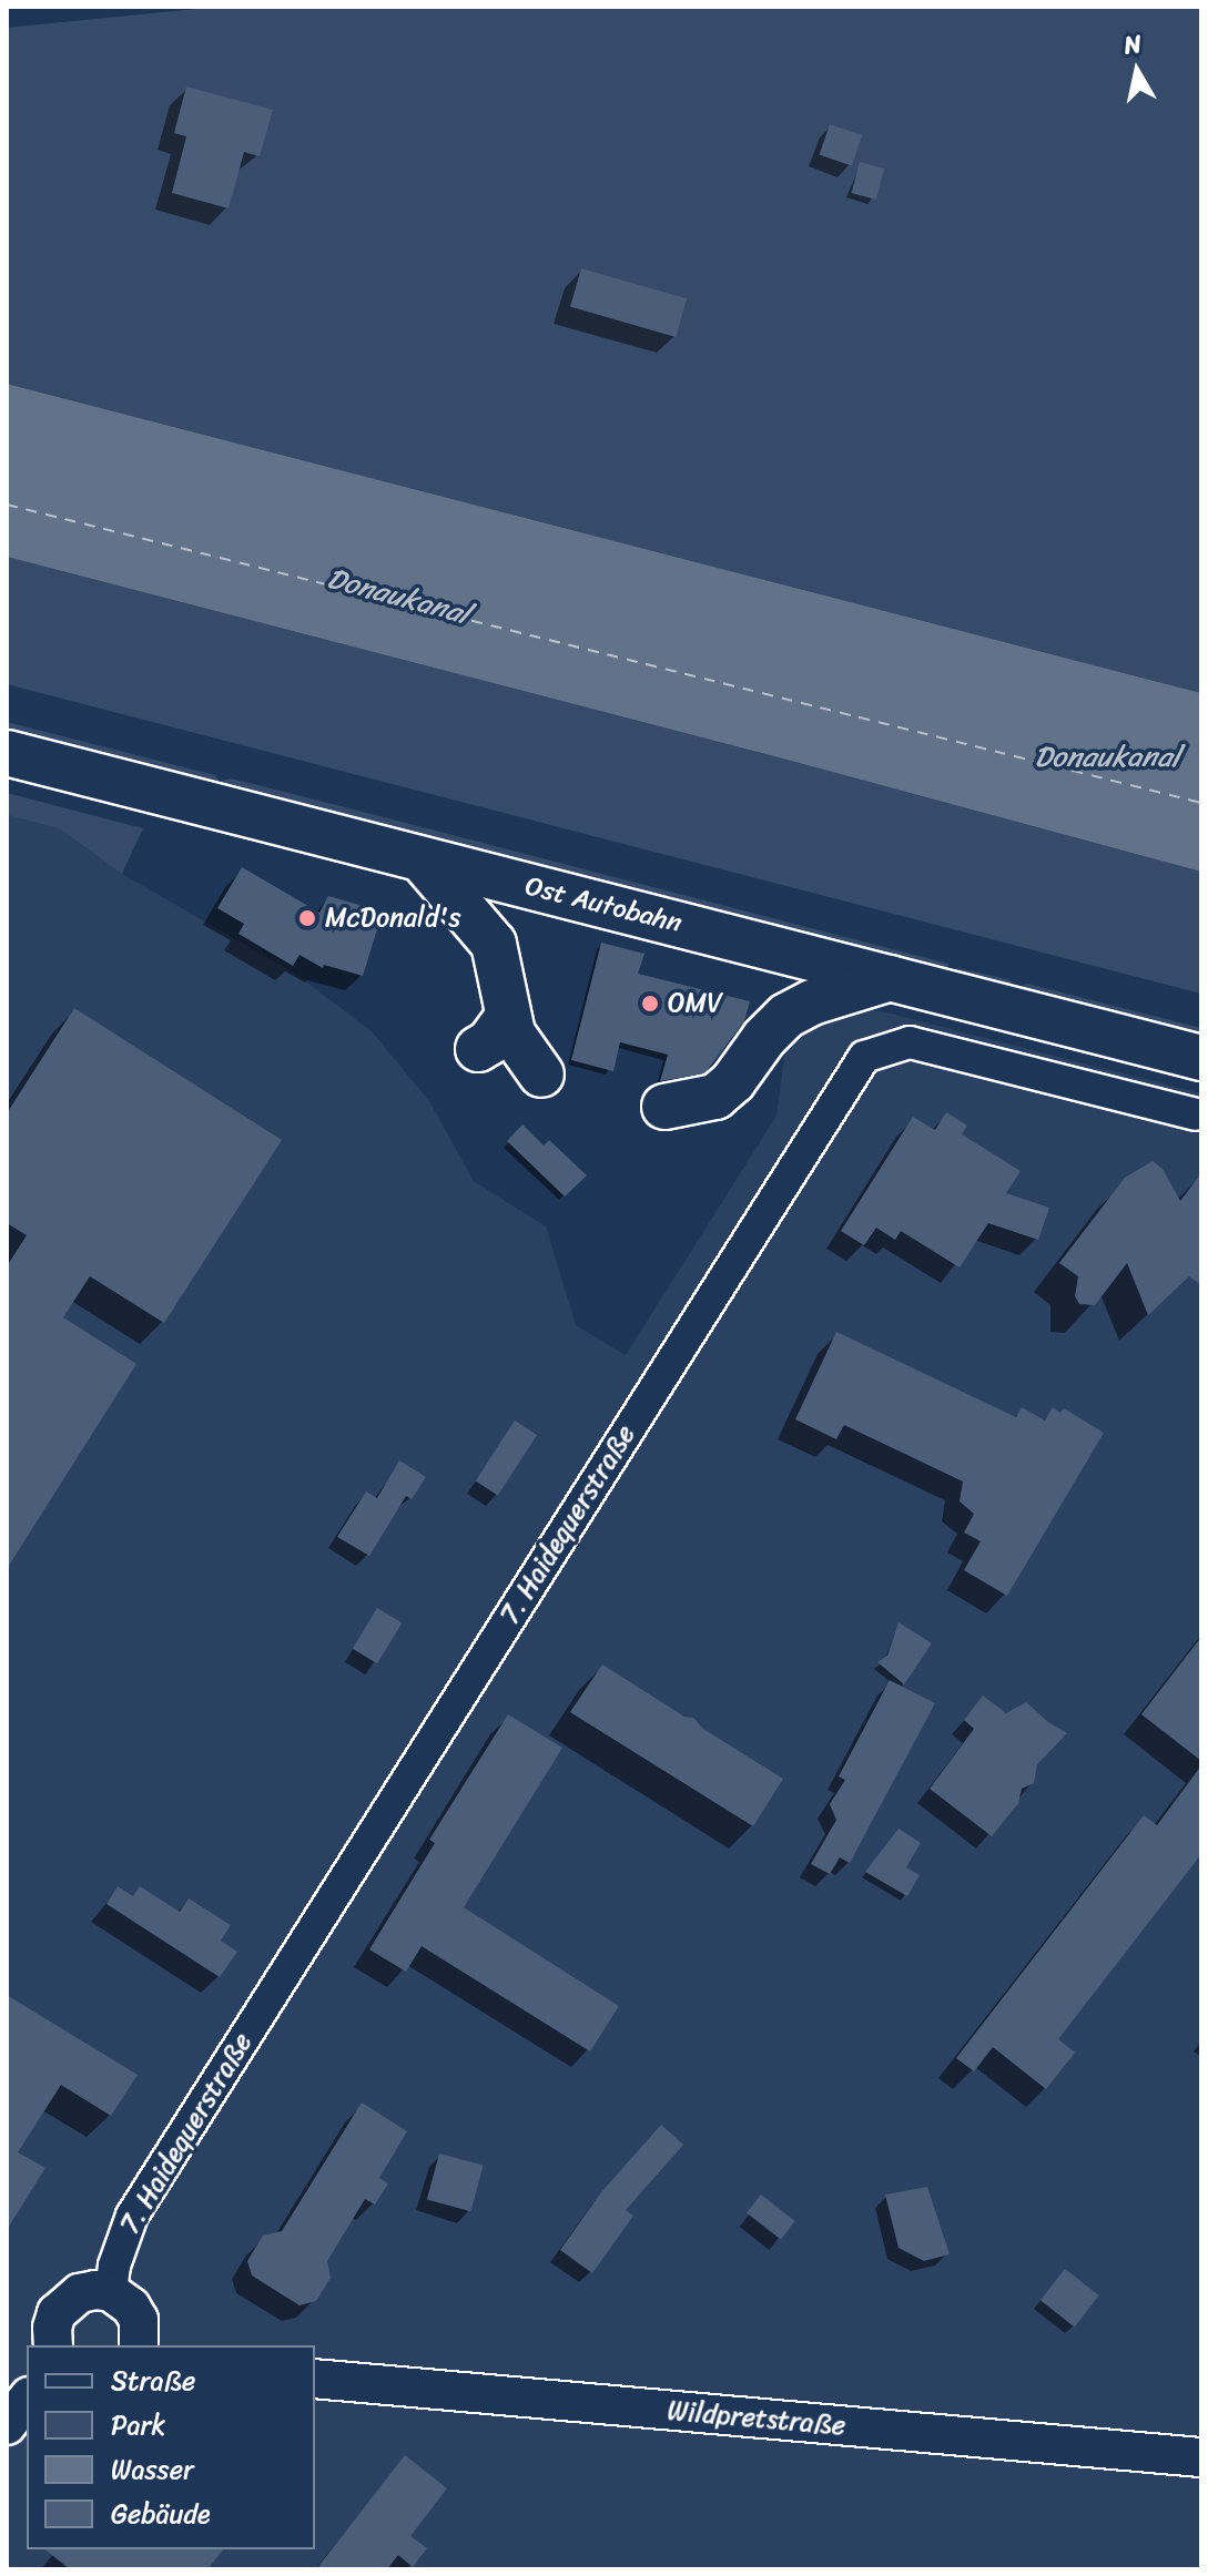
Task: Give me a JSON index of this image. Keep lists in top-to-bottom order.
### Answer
{
  "streets": {
    "highway": ["Ost Autobahn"],
    "main road": ["Wildpretstraße"],
    "street": ["7. Haidequerstraße"]
  },
  "water": ["Donaukanal"],
  "places": ["McDonald's", "OMV"],
  "legend": [
    "Straße",
    "Park",
    "Wasser",
    "Gebäude"
  ],
  "north": "top"
}
